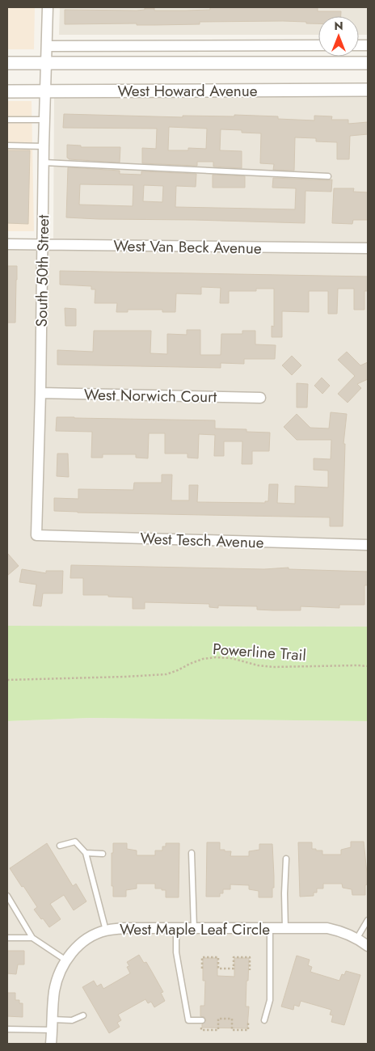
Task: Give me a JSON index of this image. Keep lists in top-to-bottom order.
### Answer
{
  "streets": {
    "street": [
      "West Howard Avenue",
      "West Van Beck Avenue",
      "South 50th Street",
      "West Norwich Court",
      "West Tesch Avenue",
      "West Maple Leaf Circle"
    ],
    "path": ["Powerline Trail"]
  },
  "crossings": [
    ["West Howard Avenue", "South 50th Street"],
    ["West Van Beck Avenue", "South 50th Street"],
    ["South 50th Street", "West Norwich Court"],
    ["South 50th Street", "West Tesch Avenue"]
  ],
  "north": "top"
}
